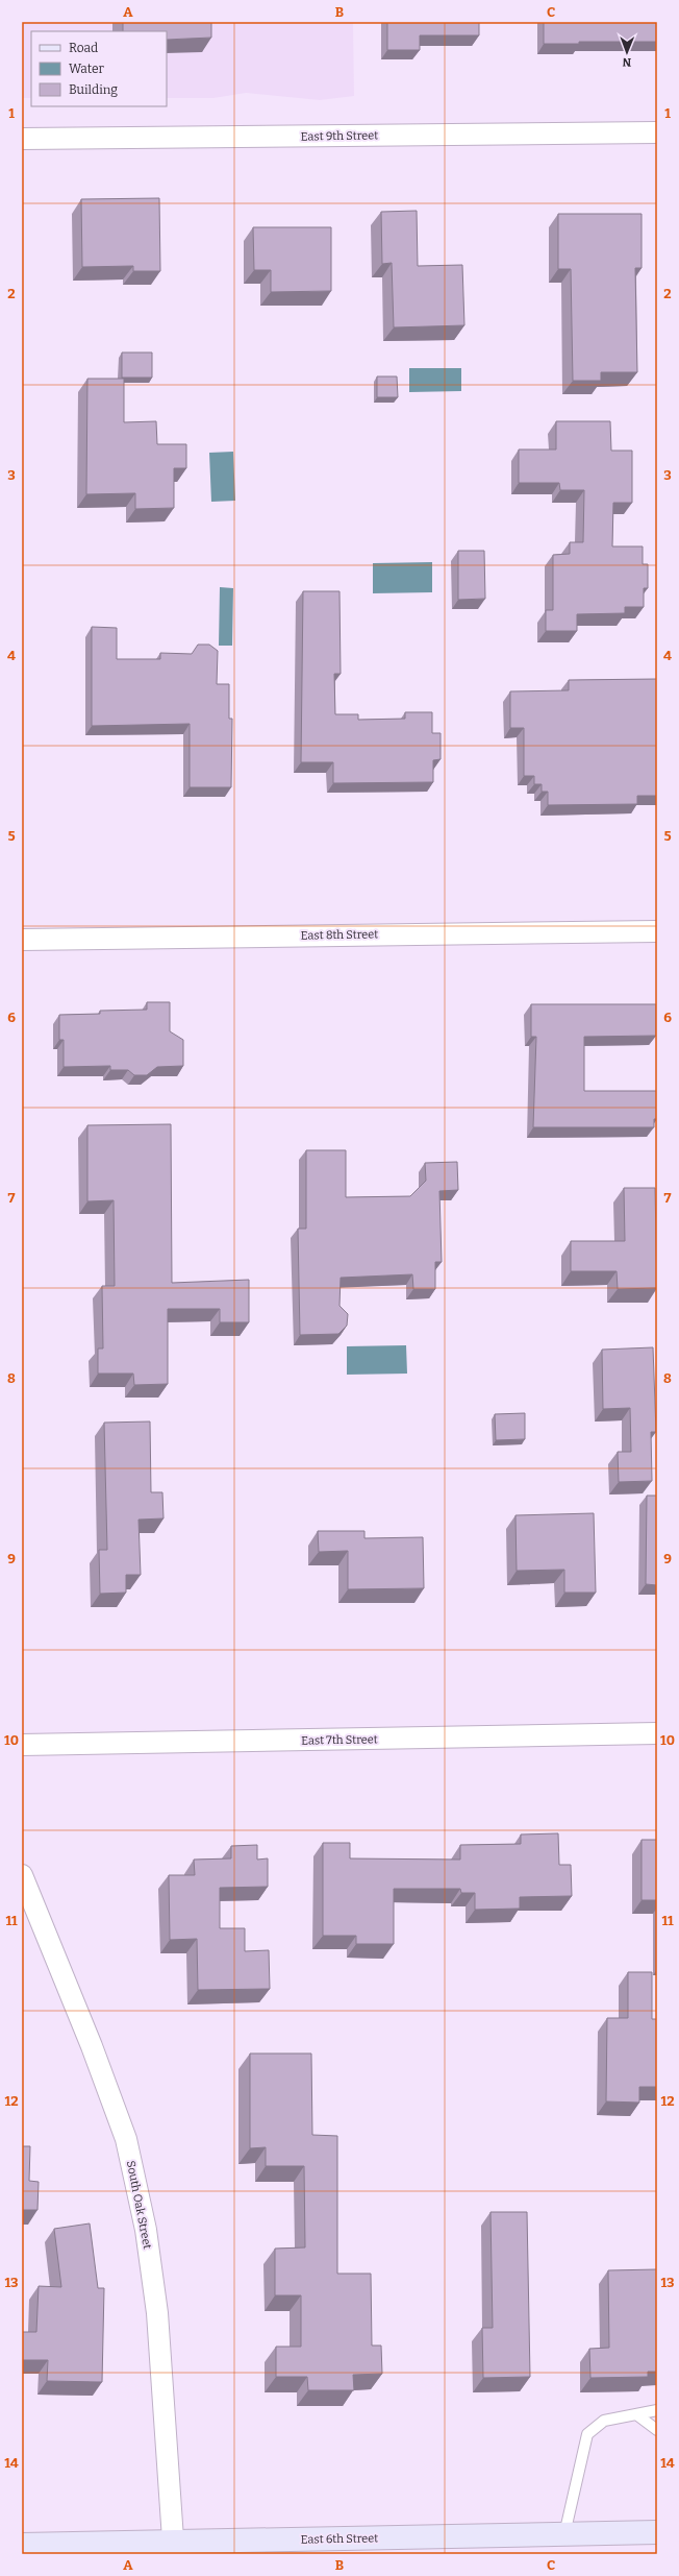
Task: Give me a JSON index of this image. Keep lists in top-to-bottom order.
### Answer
{
  "streets": {
    "street": [
      "East 9th Street",
      "East 8th Street",
      "East 7th Street",
      "South Oak Street",
      "East 6th Street"
    ]
  },
  "crossings": [
    ["South Oak Street", "East 6th Street"]
  ],
  "legend": ["Road", "Water", "Building"],
  "north": "bottom",
  "grid": {
    "columns": ["A", "B", "C"],
    "rows": [
      "1",
      "2",
      "3",
      "4",
      "5",
      "6",
      "7",
      "8",
      "9",
      "10",
      "11",
      "12",
      "13",
      "14"
    ]
  }
}
